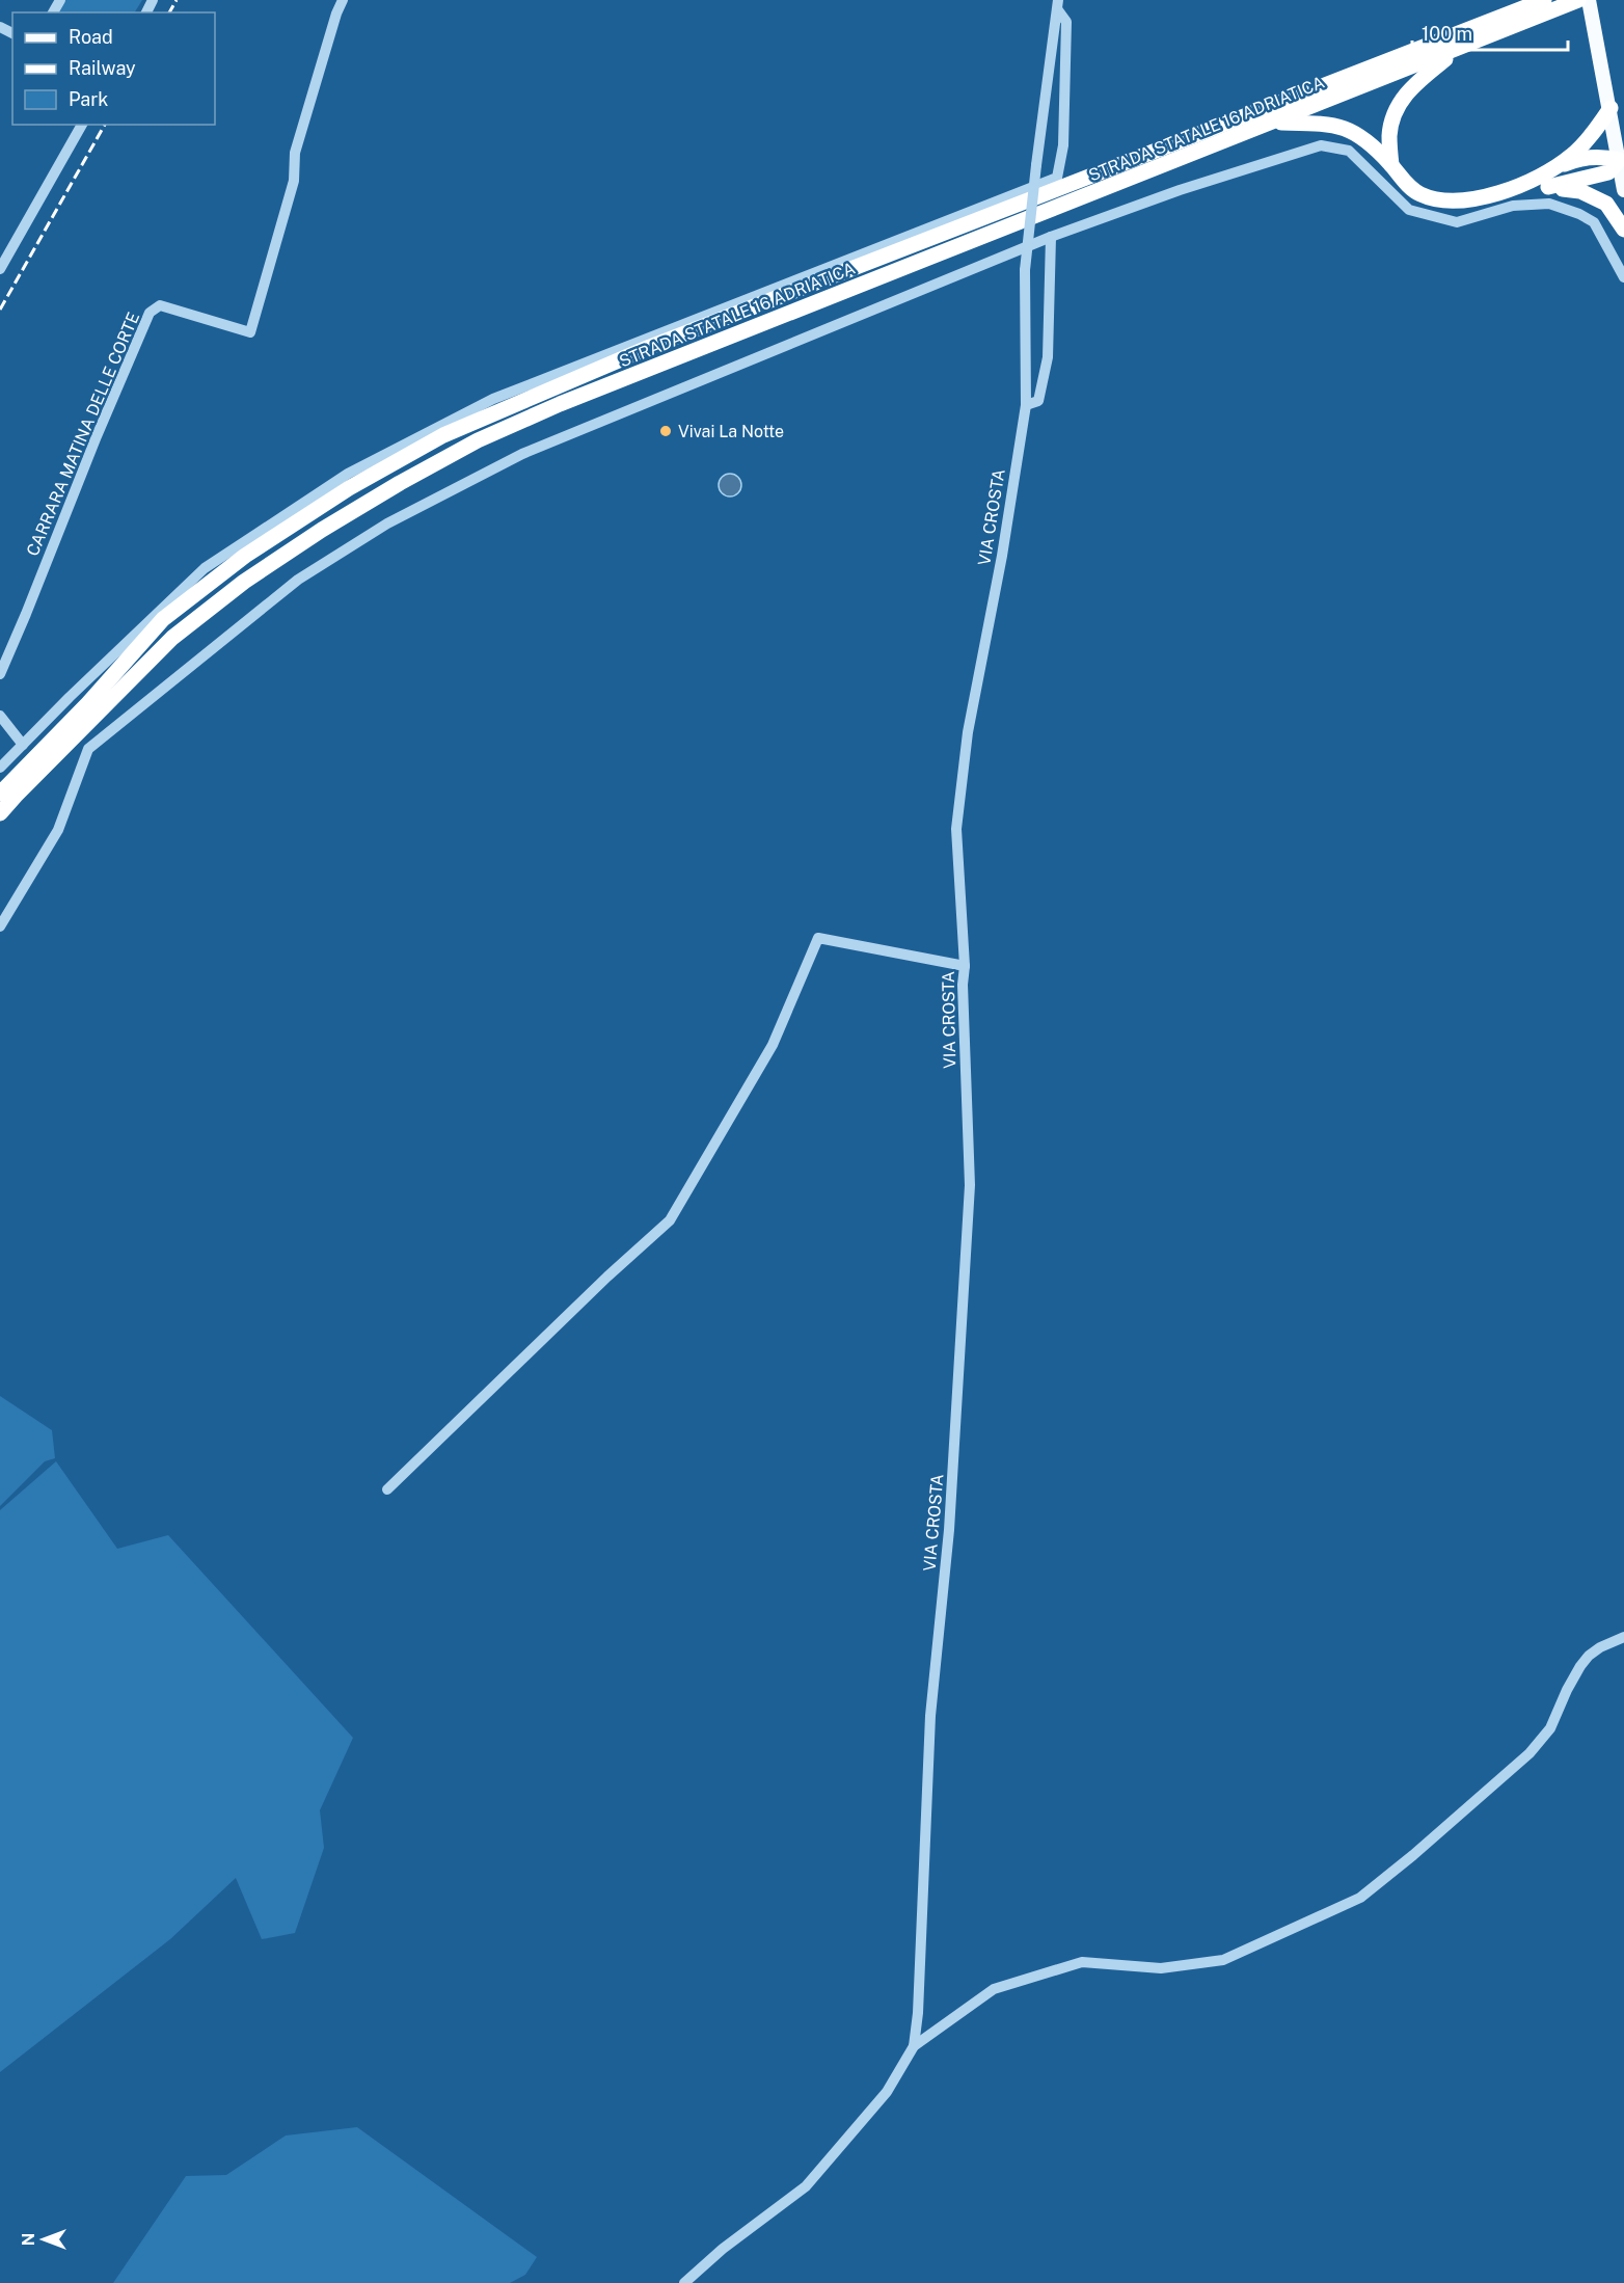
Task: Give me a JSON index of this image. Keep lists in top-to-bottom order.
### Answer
{
  "streets": {
    "highway": ["STRADA STATALE 16 ADRIATICA"],
    "street": ["CARRARA MATINA DELLE CORTE", "VIA CROSTA"]
  },
  "places": ["Vivai La Notte"],
  "legend": ["Road", "Railway", "Park"],
  "scale_bar": "100 m",
  "north": "left"
}
